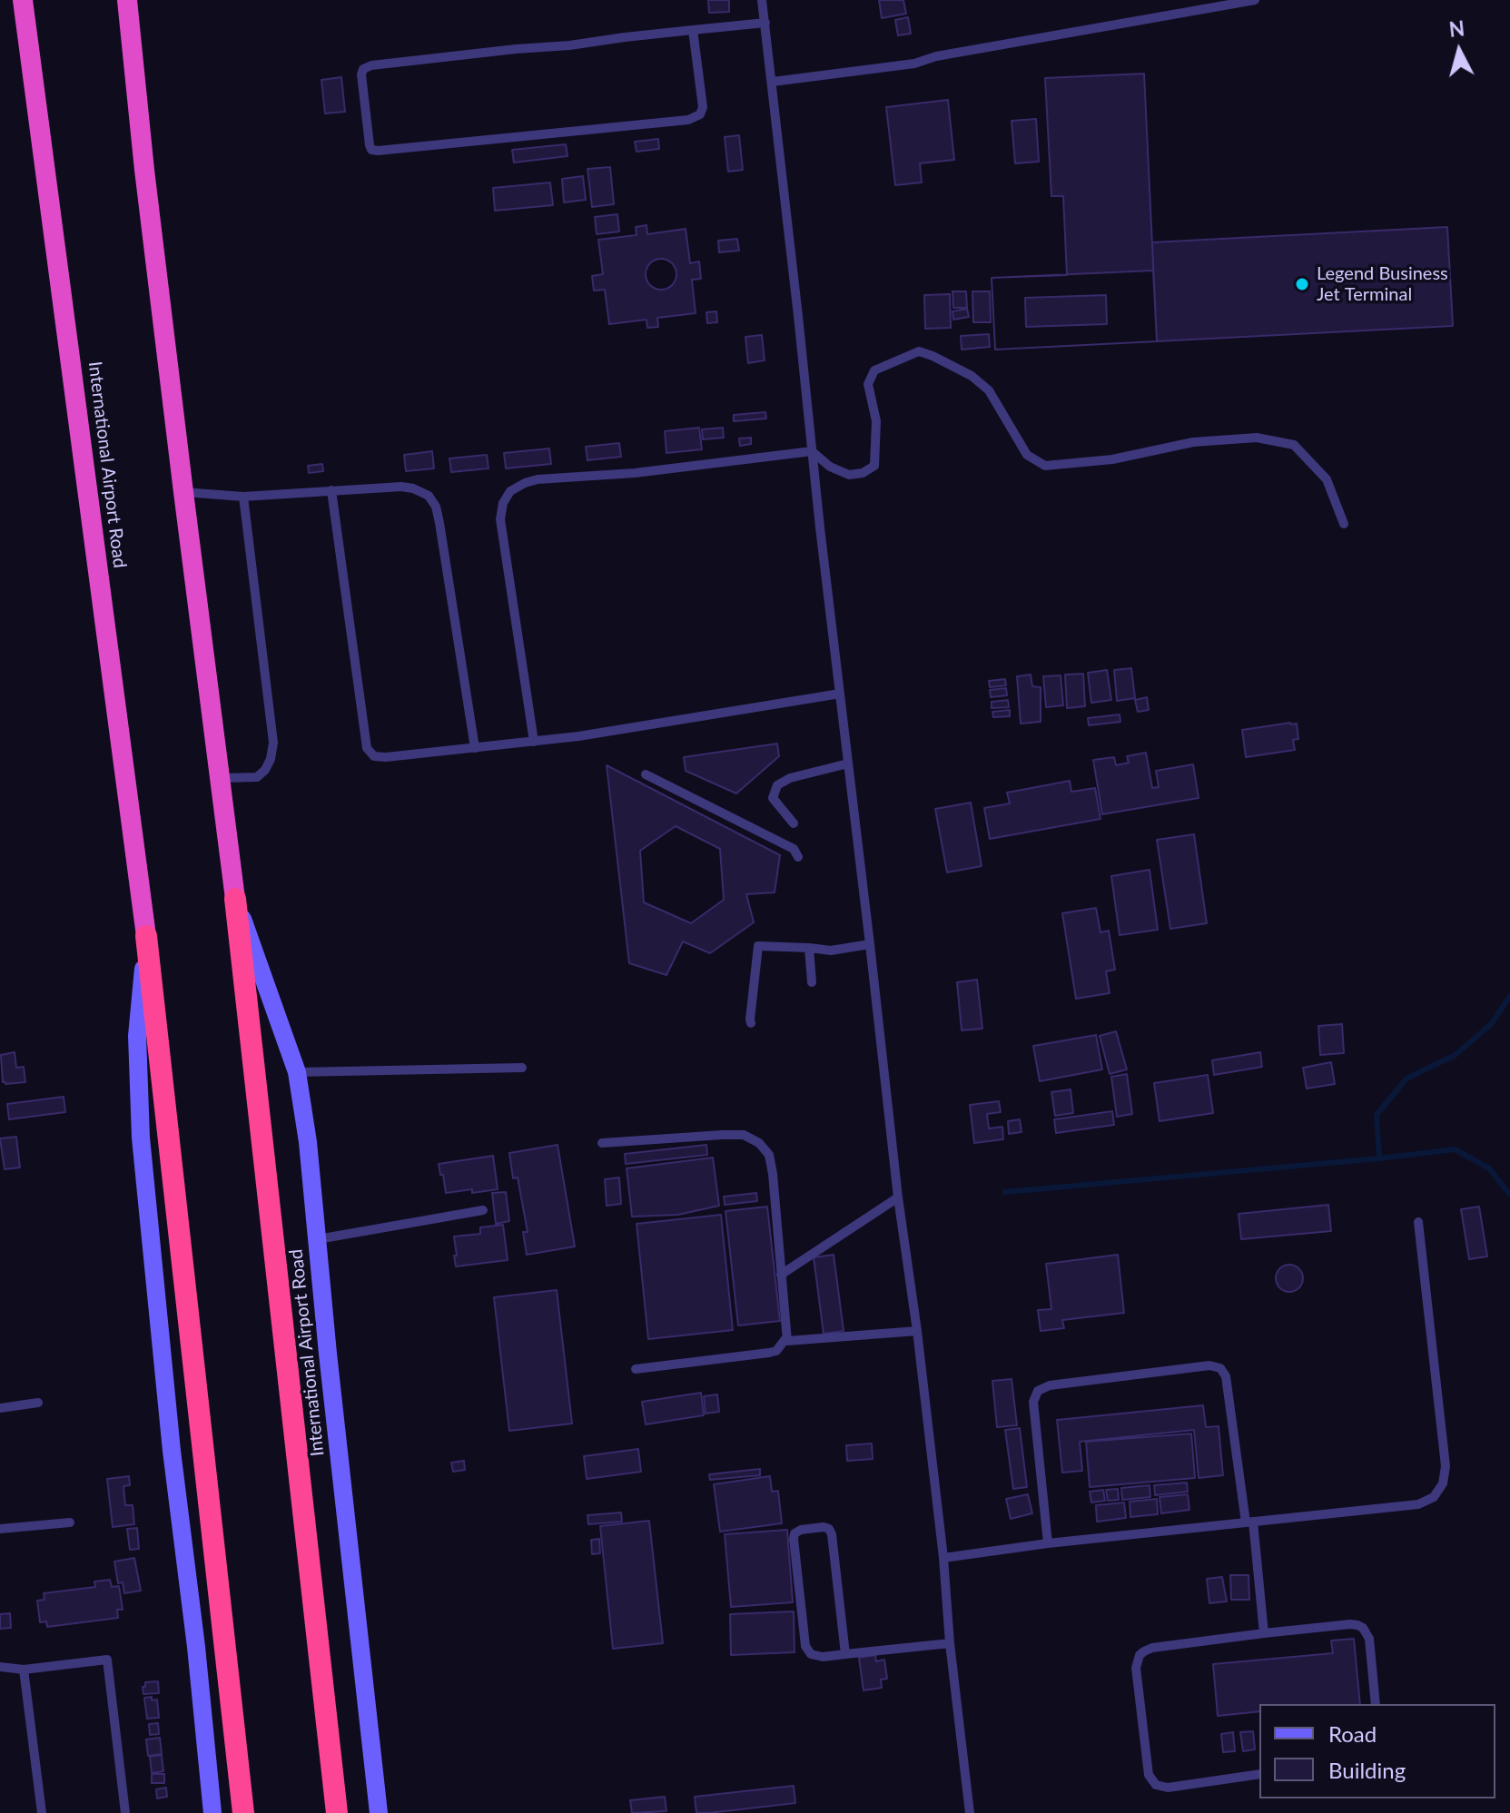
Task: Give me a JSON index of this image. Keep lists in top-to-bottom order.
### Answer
{
  "streets": {
    "highway": ["International Airport Road"]
  },
  "places": ["Legend Business Jet Terminal"],
  "legend": ["Road", "Building"],
  "north": "top"
}
